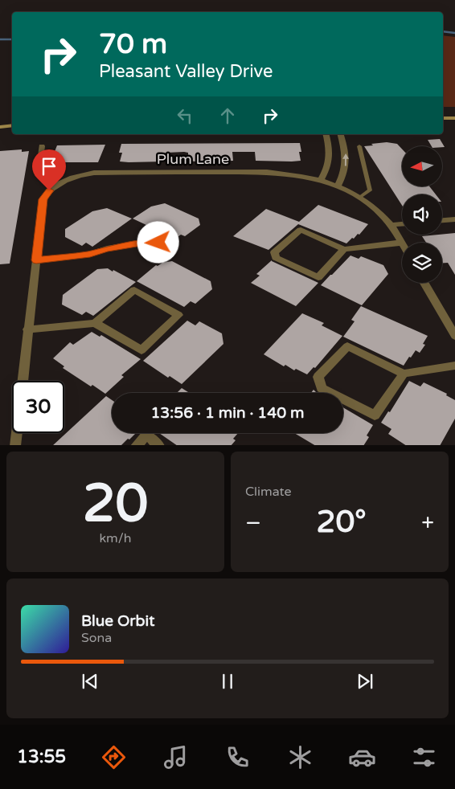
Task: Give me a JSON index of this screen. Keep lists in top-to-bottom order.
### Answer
{
  "streets": {
    "street": ["Plum Lane"]
  },
  "north": "left",
  "page": {
    "turn": ["70 m", "Pleasant Valley Drive"],
    "limit": "30",
    "trip": "13:56 · 1 min · 140 m",
    "tile": [
      ["20", "km/h"],
      "Climate"
    ],
    "heat": ["−", "20°", "+"],
    "song": ["Blue Orbit", "Sona"],
    "tabs": "13:55"
  }
}
